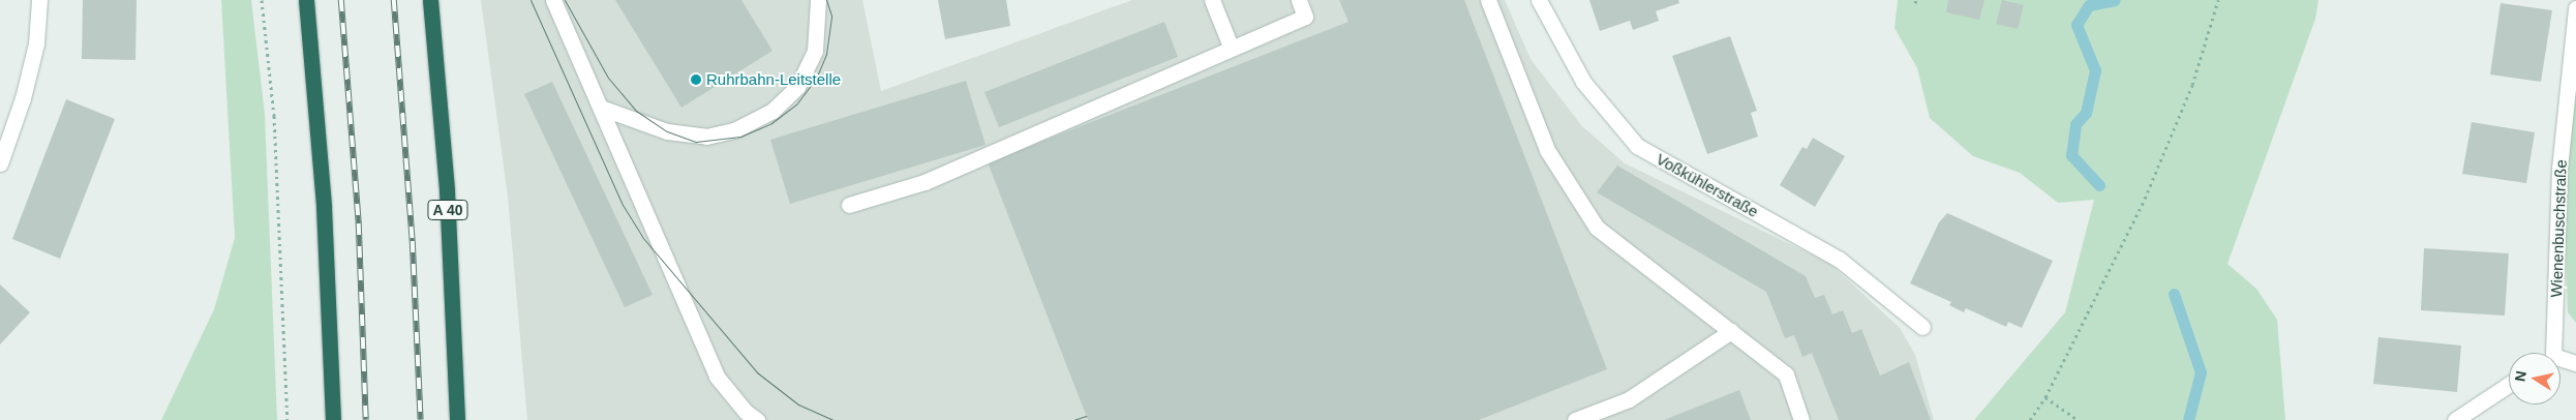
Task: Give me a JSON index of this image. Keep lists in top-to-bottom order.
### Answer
{
  "streets": {
    "highway": ["A 40"],
    "street": ["Voßkühlerstraße", "Wienenbuschstraße"]
  },
  "places": ["Ruhrbahn-Leitstelle"],
  "north": "left"
}
